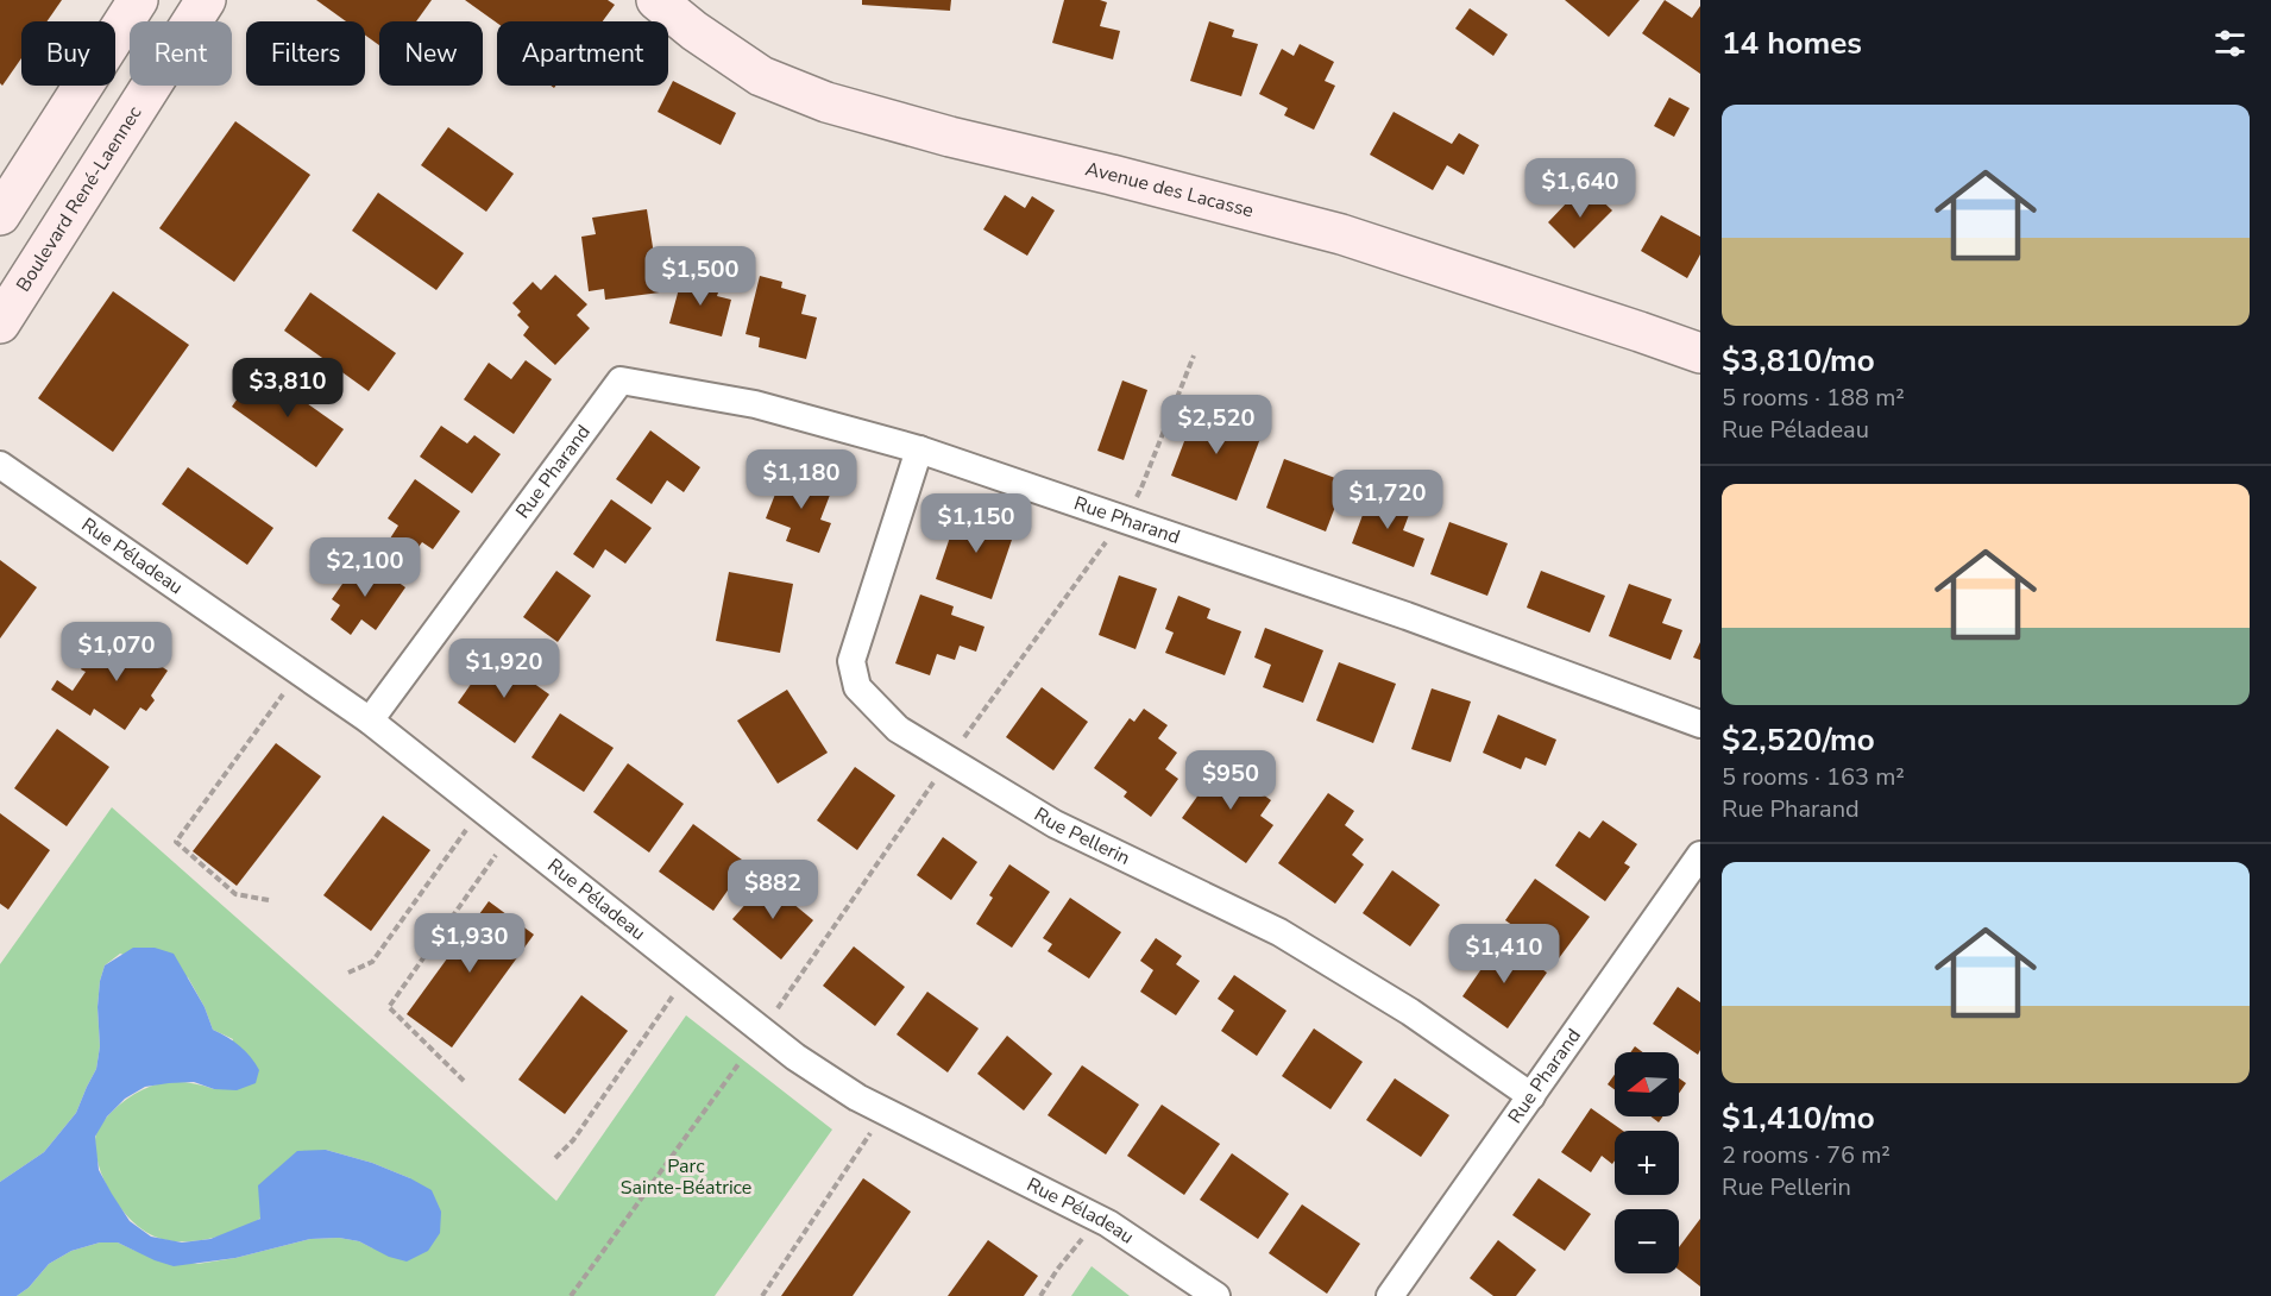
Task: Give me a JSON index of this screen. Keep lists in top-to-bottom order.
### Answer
{
  "streets": {
    "street": [
      "Avenue des Lacasse",
      "Boulevard René-Laennec",
      "Rue Pharand",
      "Rue Péladeau",
      "Rue Pellerin"
    ]
  },
  "crossings": [
    ["Rue Pharand", "Rue Péladeau"],
    ["Rue Pharand", "Rue Pellerin"]
  ],
  "parks": ["Parc Sainte-Béatrice"],
  "north": "left",
  "page": {
    "heading": "14 homes",
    "chip": [
      "Buy",
      "Rent",
      "Filters",
      "New",
      "Apartment"
    ],
    "list": [
      {
        "name": "$3,810/mo",
        "note": "5 rooms · 188 m² · Rue Péladeau"
      },
      {
        "name": "$2,520/mo",
        "note": "5 rooms · 163 m² · Rue Pharand"
      },
      {
        "name": "$1,410/mo",
        "note": "2 rooms · 76 m² · Rue Pellerin"
      }
    ],
    "price": [
      "$1,640",
      "$1,500",
      "$3,810",
      "$2,520",
      "$1,180",
      "$1,720",
      "$1,150",
      "$2,100",
      "$1,070",
      "$1,920",
      "$950",
      "$882",
      "$1,930",
      "$1,410"
    ],
    "map_buttons": ["+", "−"]
  }
}
